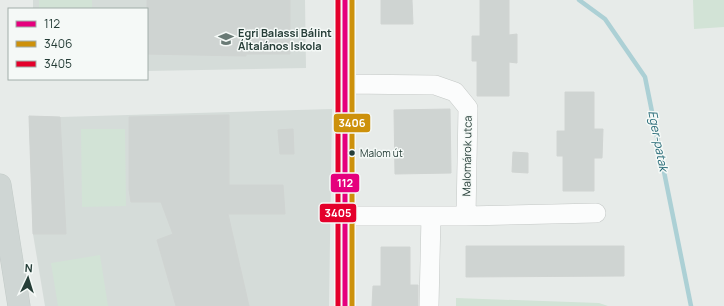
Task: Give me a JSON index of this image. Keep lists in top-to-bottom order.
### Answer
{
  "streets": {
    "street": ["Malomárok utca"]
  },
  "water": ["Eger-patak"],
  "places": {
    "school or university": ["Egri Balassi Bálint Általános Iskola"],
    "other": ["Malom út"]
  },
  "lines": ["transit line 112", "transit line 3406", "transit line 3405"],
  "legend": ["112", "3406", "3405"],
  "north": "top"
}
